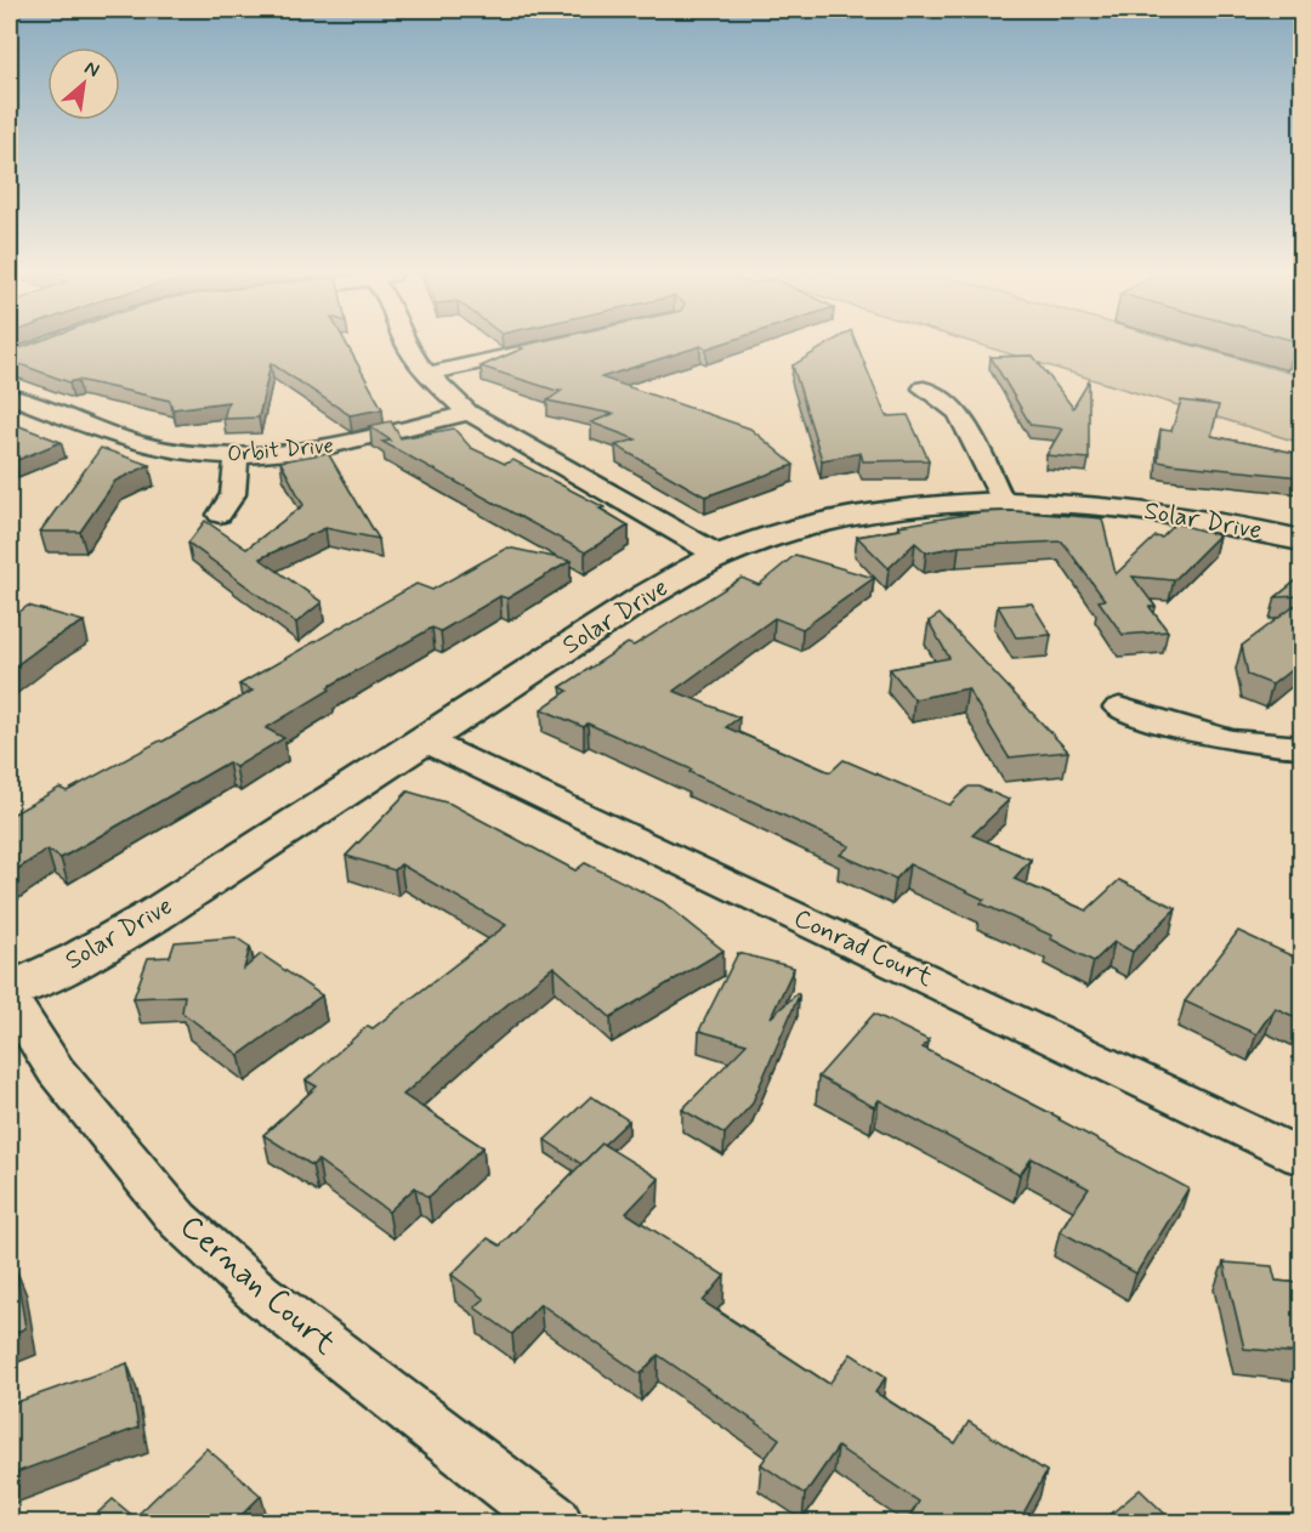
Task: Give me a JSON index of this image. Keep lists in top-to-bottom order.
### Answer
{
  "streets": {
    "street": [
      "Orbit Drive",
      "Solar Drive",
      "Conrad Court",
      "Cernan Court"
    ]
  },
  "crossings": [
    ["Solar Drive", "Conrad Court"]
  ],
  "north": "top right"
}
